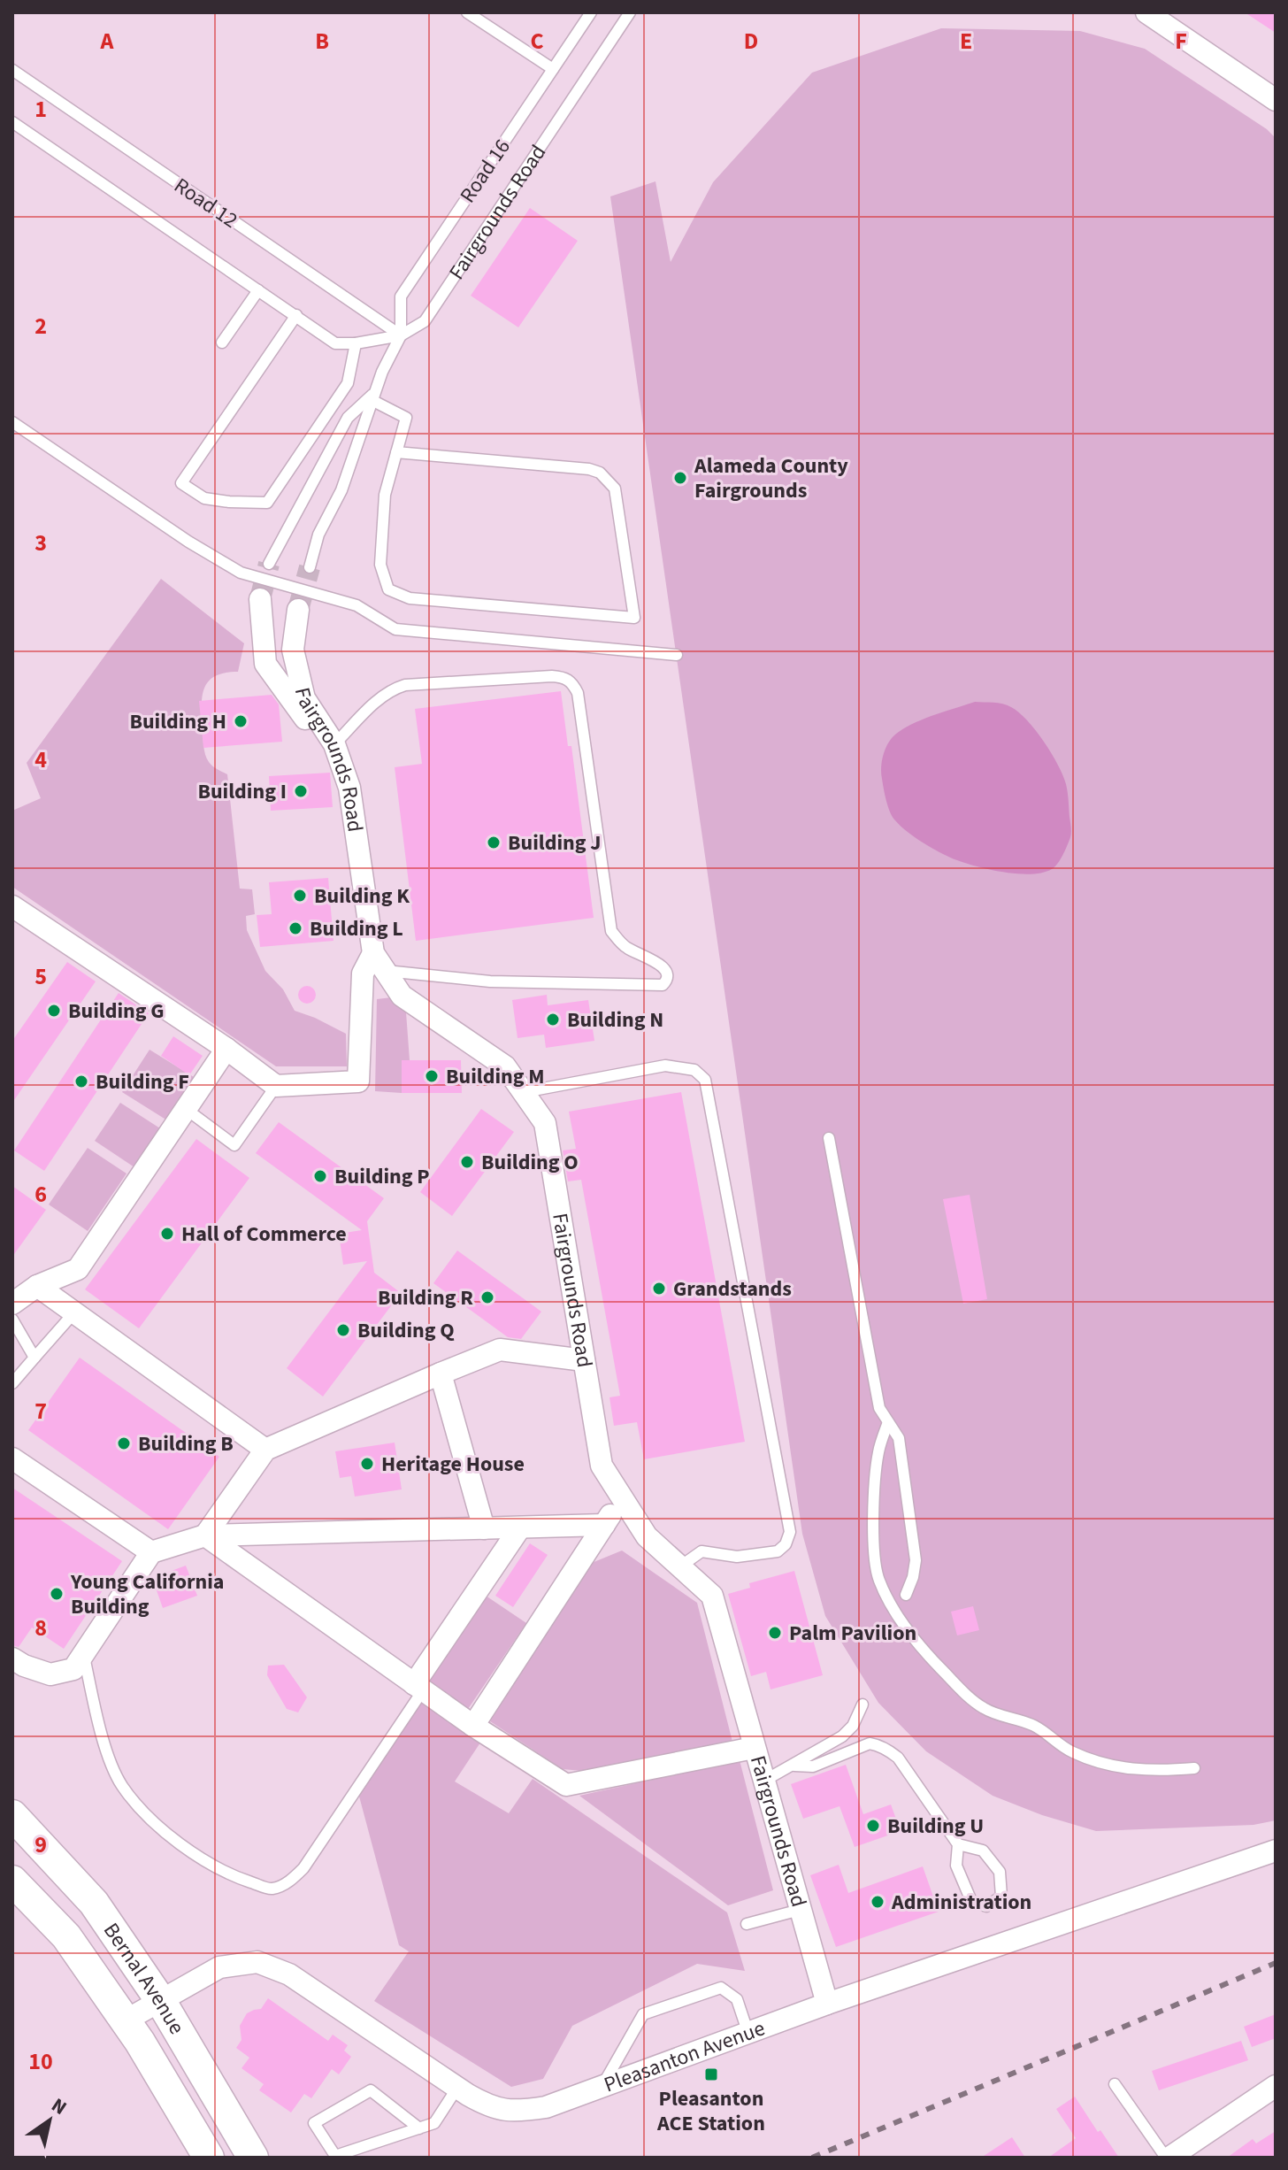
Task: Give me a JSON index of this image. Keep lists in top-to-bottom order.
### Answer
{
  "streets": {
    "main road": ["Bernal Avenue"],
    "street": ["Fairgrounds Road", "Pleasanton Avenue"],
    "lane": ["Road 16", "Road 12"]
  },
  "crossings": [
    ["Road 16", "Road 12"],
    ["Road 16", "Fairgrounds Road"],
    ["Road 12", "Fairgrounds Road"],
    ["Fairgrounds Road", "Pleasanton Avenue"],
    ["Bernal Avenue", "Pleasanton Avenue"]
  ],
  "places": {
    "other": [
      "Alameda County Fairgrounds",
      "Building H",
      "Building I",
      "Building J",
      "Building K",
      "Building L",
      "Building G",
      "Building N",
      "Building M",
      "Building F",
      "Building O",
      "Building P",
      "Hall of Commerce",
      "Grandstands",
      "Building R",
      "Building Q",
      "Building B",
      "Heritage House",
      "Young California Building",
      "Palm Pavilion",
      "Building U",
      "Administration"
    ],
    "transit": ["Pleasanton ACE Station"]
  },
  "north": "top right",
  "grid": {
    "columns": [
      "A",
      "B",
      "C",
      "D",
      "E",
      "F"
    ],
    "rows": [
      "1",
      "2",
      "3",
      "4",
      "5",
      "6",
      "7",
      "8",
      "9",
      "10"
    ]
  }
}
